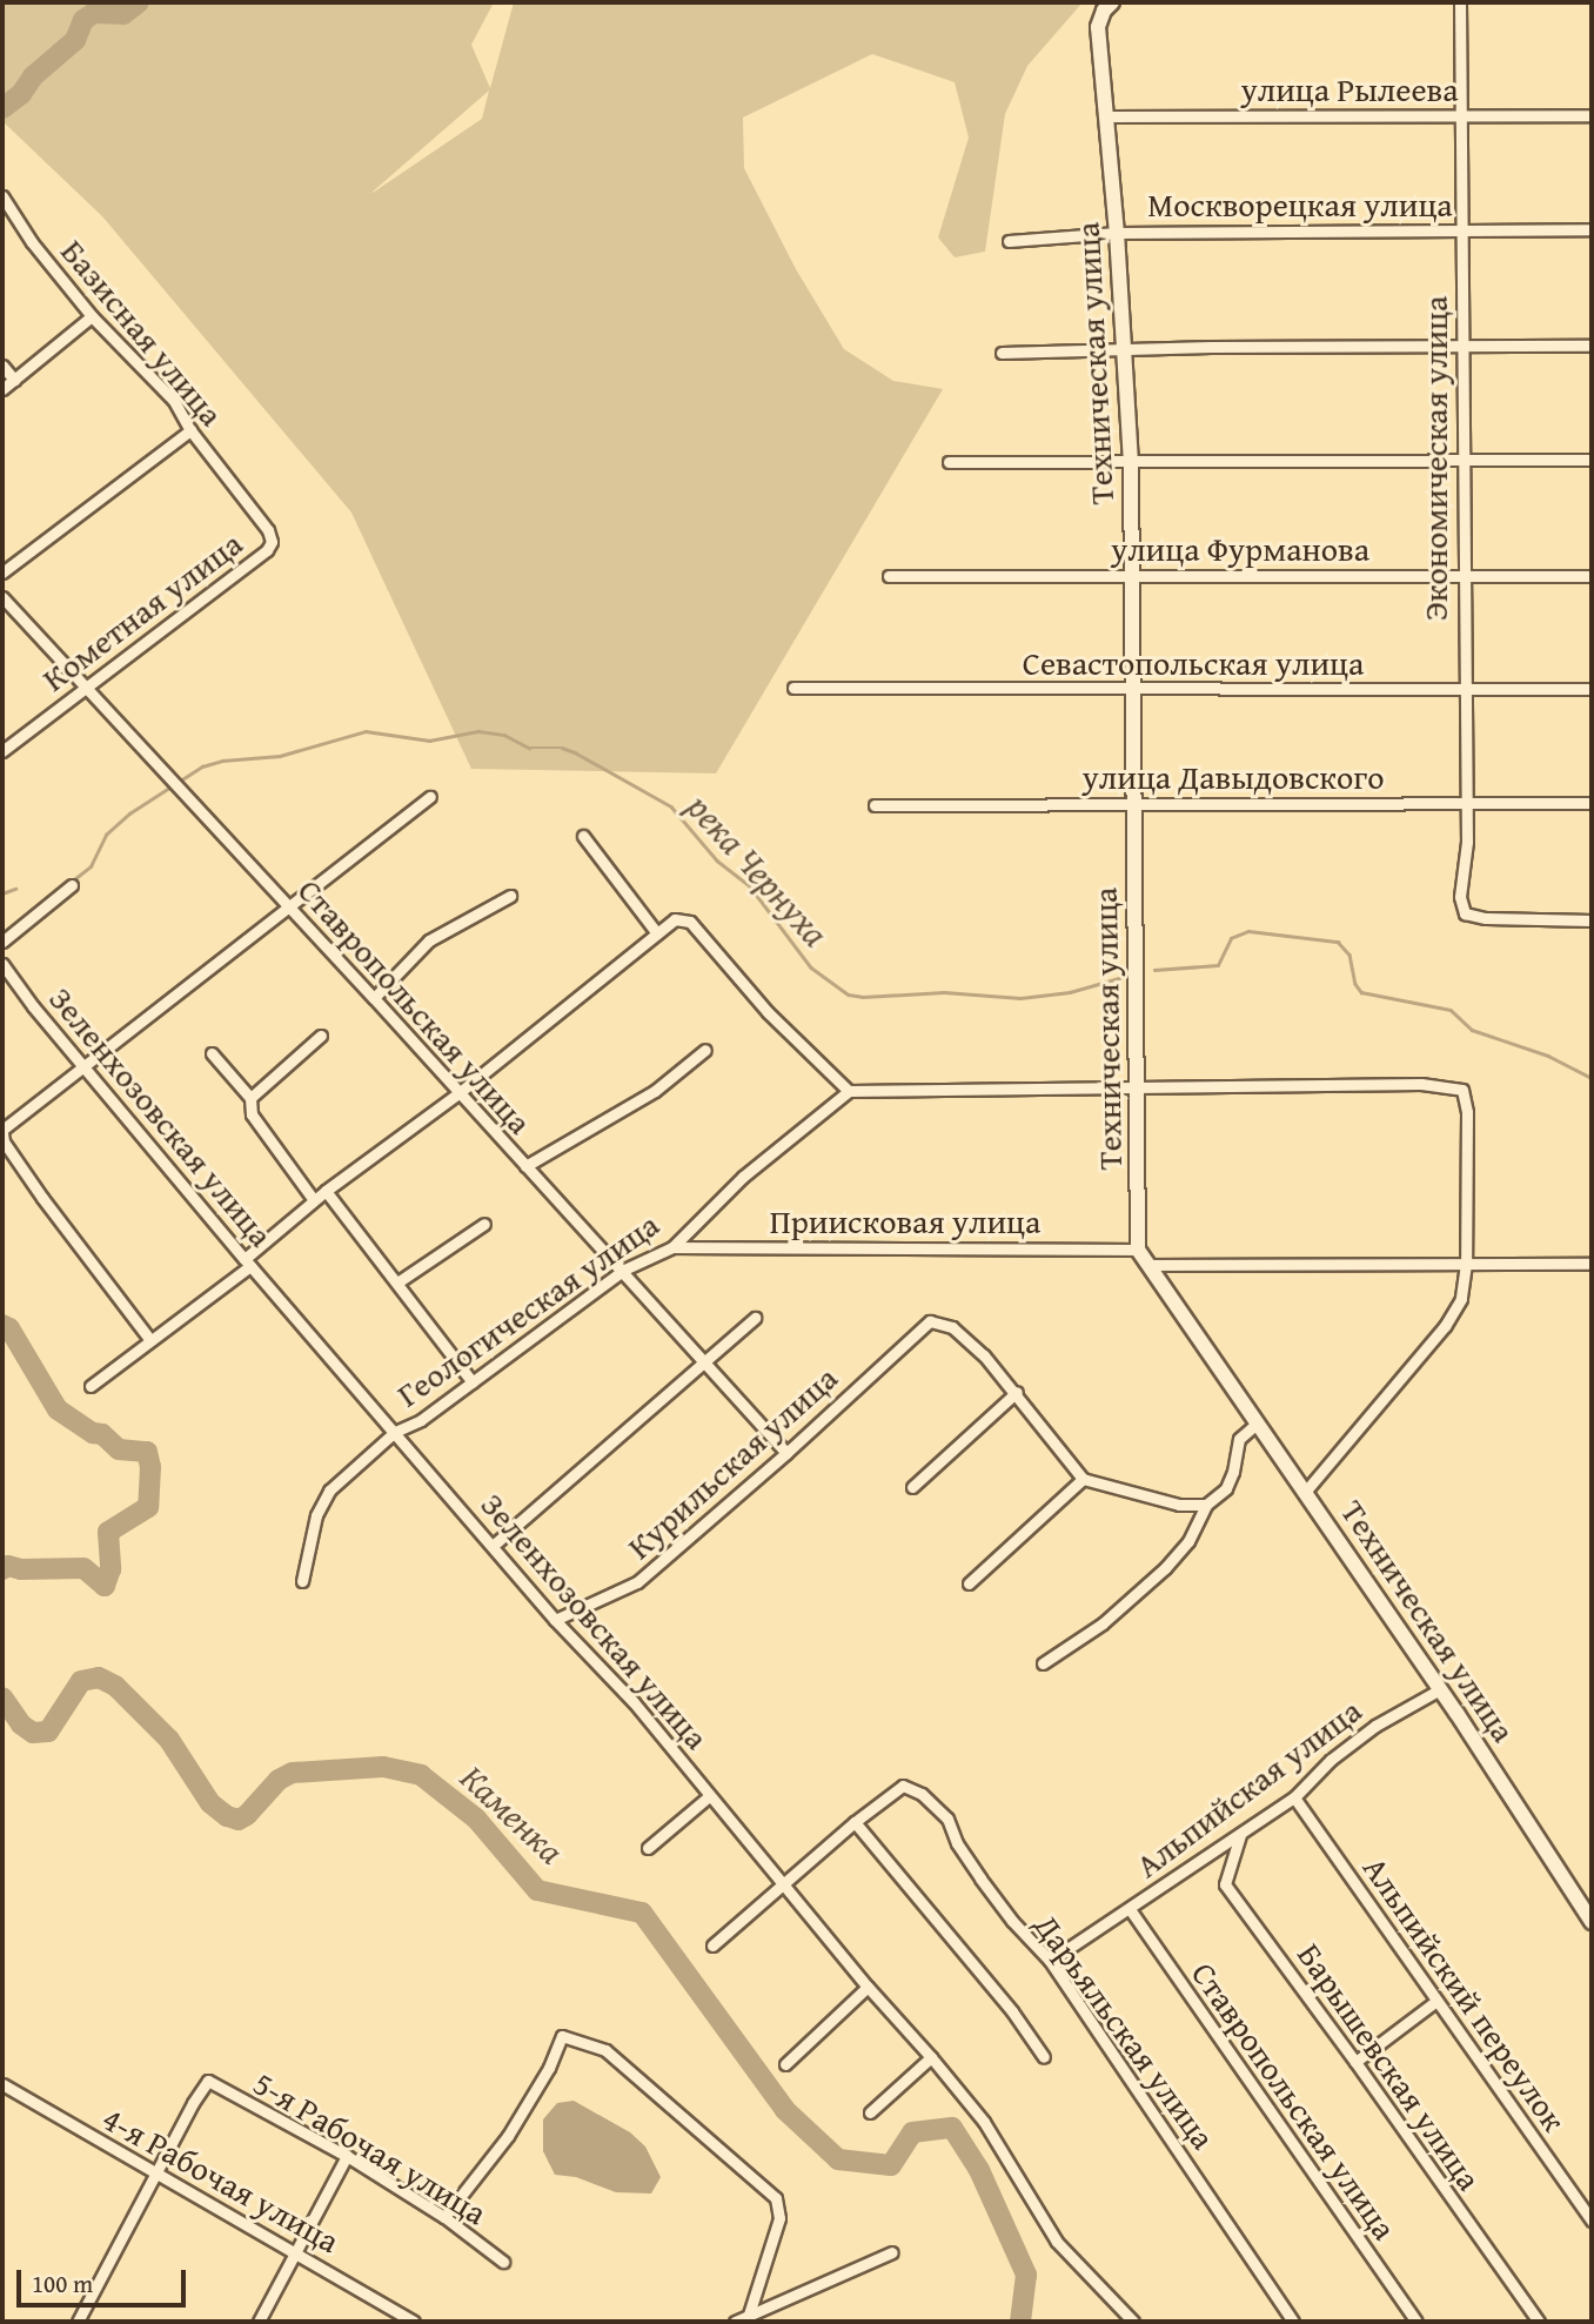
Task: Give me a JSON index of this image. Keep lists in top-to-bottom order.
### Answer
{
  "streets": {
    "street": [
      "улица Рылеева",
      "Москворецкая улица",
      "Базисная улица",
      "Техническая улица",
      "Экономическая улица",
      "улица Фурманова",
      "Кометная улица",
      "Севастопольская улица",
      "улица Давыдовского",
      "Ставропольская улица",
      "Зеленхозовская улица",
      "Приисковая улица",
      "Геологическая улица",
      "Курильская улица",
      "Альпийская улица",
      "Альпийский переулок",
      "Дарьяльская улица",
      "Барышевская улица",
      "5-я Рабочая улица",
      "4-я Рабочая улица"
    ]
  },
  "crossings": [
    ["улица Рылеева", "Техническая улица"],
    ["улица Рылеева", "Экономическая улица"],
    ["Москворецкая улица", "Техническая улица"],
    ["Москворецкая улица", "Экономическая улица"],
    ["Базисная улица", "Кометная улица"],
    ["Техническая улица", "улица Фурманова"],
    ["Техническая улица", "Севастопольская улица"],
    ["Техническая улица", "улица Давыдовского"],
    ["Техническая улица", "Приисковая улица"],
    ["Техническая улица", "Альпийская улица"],
    ["Экономическая улица", "улица Фурманова"],
    ["Экономическая улица", "Севастопольская улица"],
    ["Экономическая улица", "улица Давыдовского"],
    ["Кометная улица", "Ставропольская улица"],
    ["Ставропольская улица", "Геологическая улица"],
    ["Ставропольская улица", "Курильская улица"],
    ["Ставропольская улица", "Альпийская улица"],
    ["Зеленхозовская улица", "Геологическая улица"],
    ["Зеленхозовская улица", "Курильская улица"],
    ["Приисковая улица", "Геологическая улица"],
    ["Альпийская улица", "Альпийский переулок"],
    ["Альпийская улица", "Дарьяльская улица"],
    ["Альпийская улица", "Барышевская улица"],
    ["5-я Рабочая улица", "4-я Рабочая улица"]
  ],
  "water": ["река Чернуха", "Каменка"],
  "scale_bar": "100 m"
}
